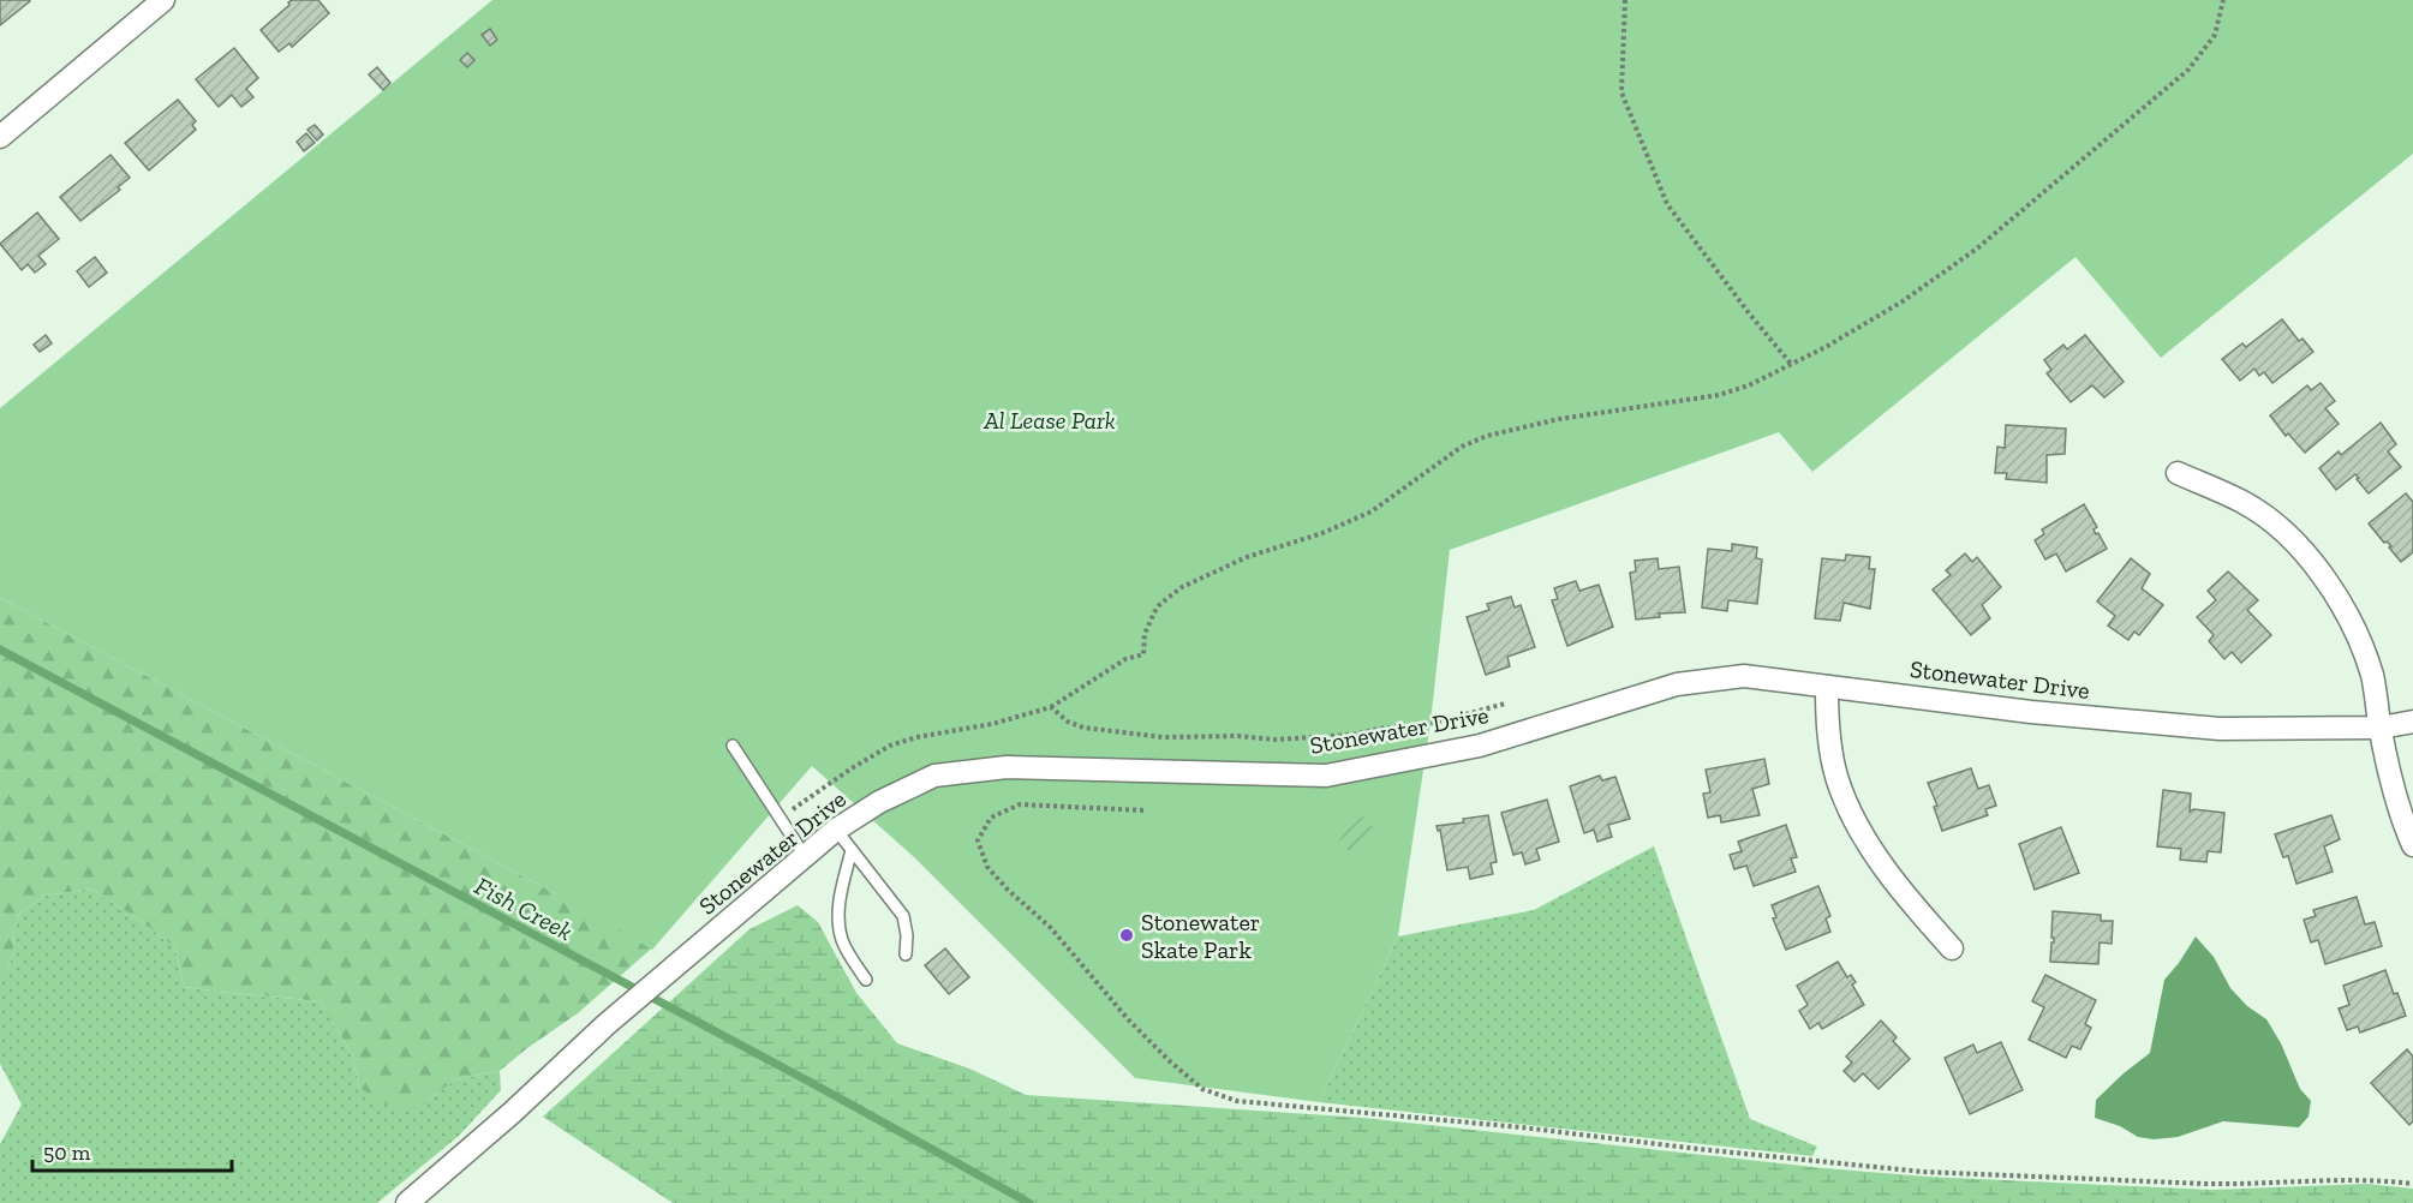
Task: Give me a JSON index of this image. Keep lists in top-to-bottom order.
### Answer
{
  "streets": {
    "street": ["Stonewater Drive"]
  },
  "water": ["Fish Creek"],
  "parks": ["Al Lease Park"],
  "places": ["Stonewater Skate Park"],
  "scale_bar": "50 m"
}
